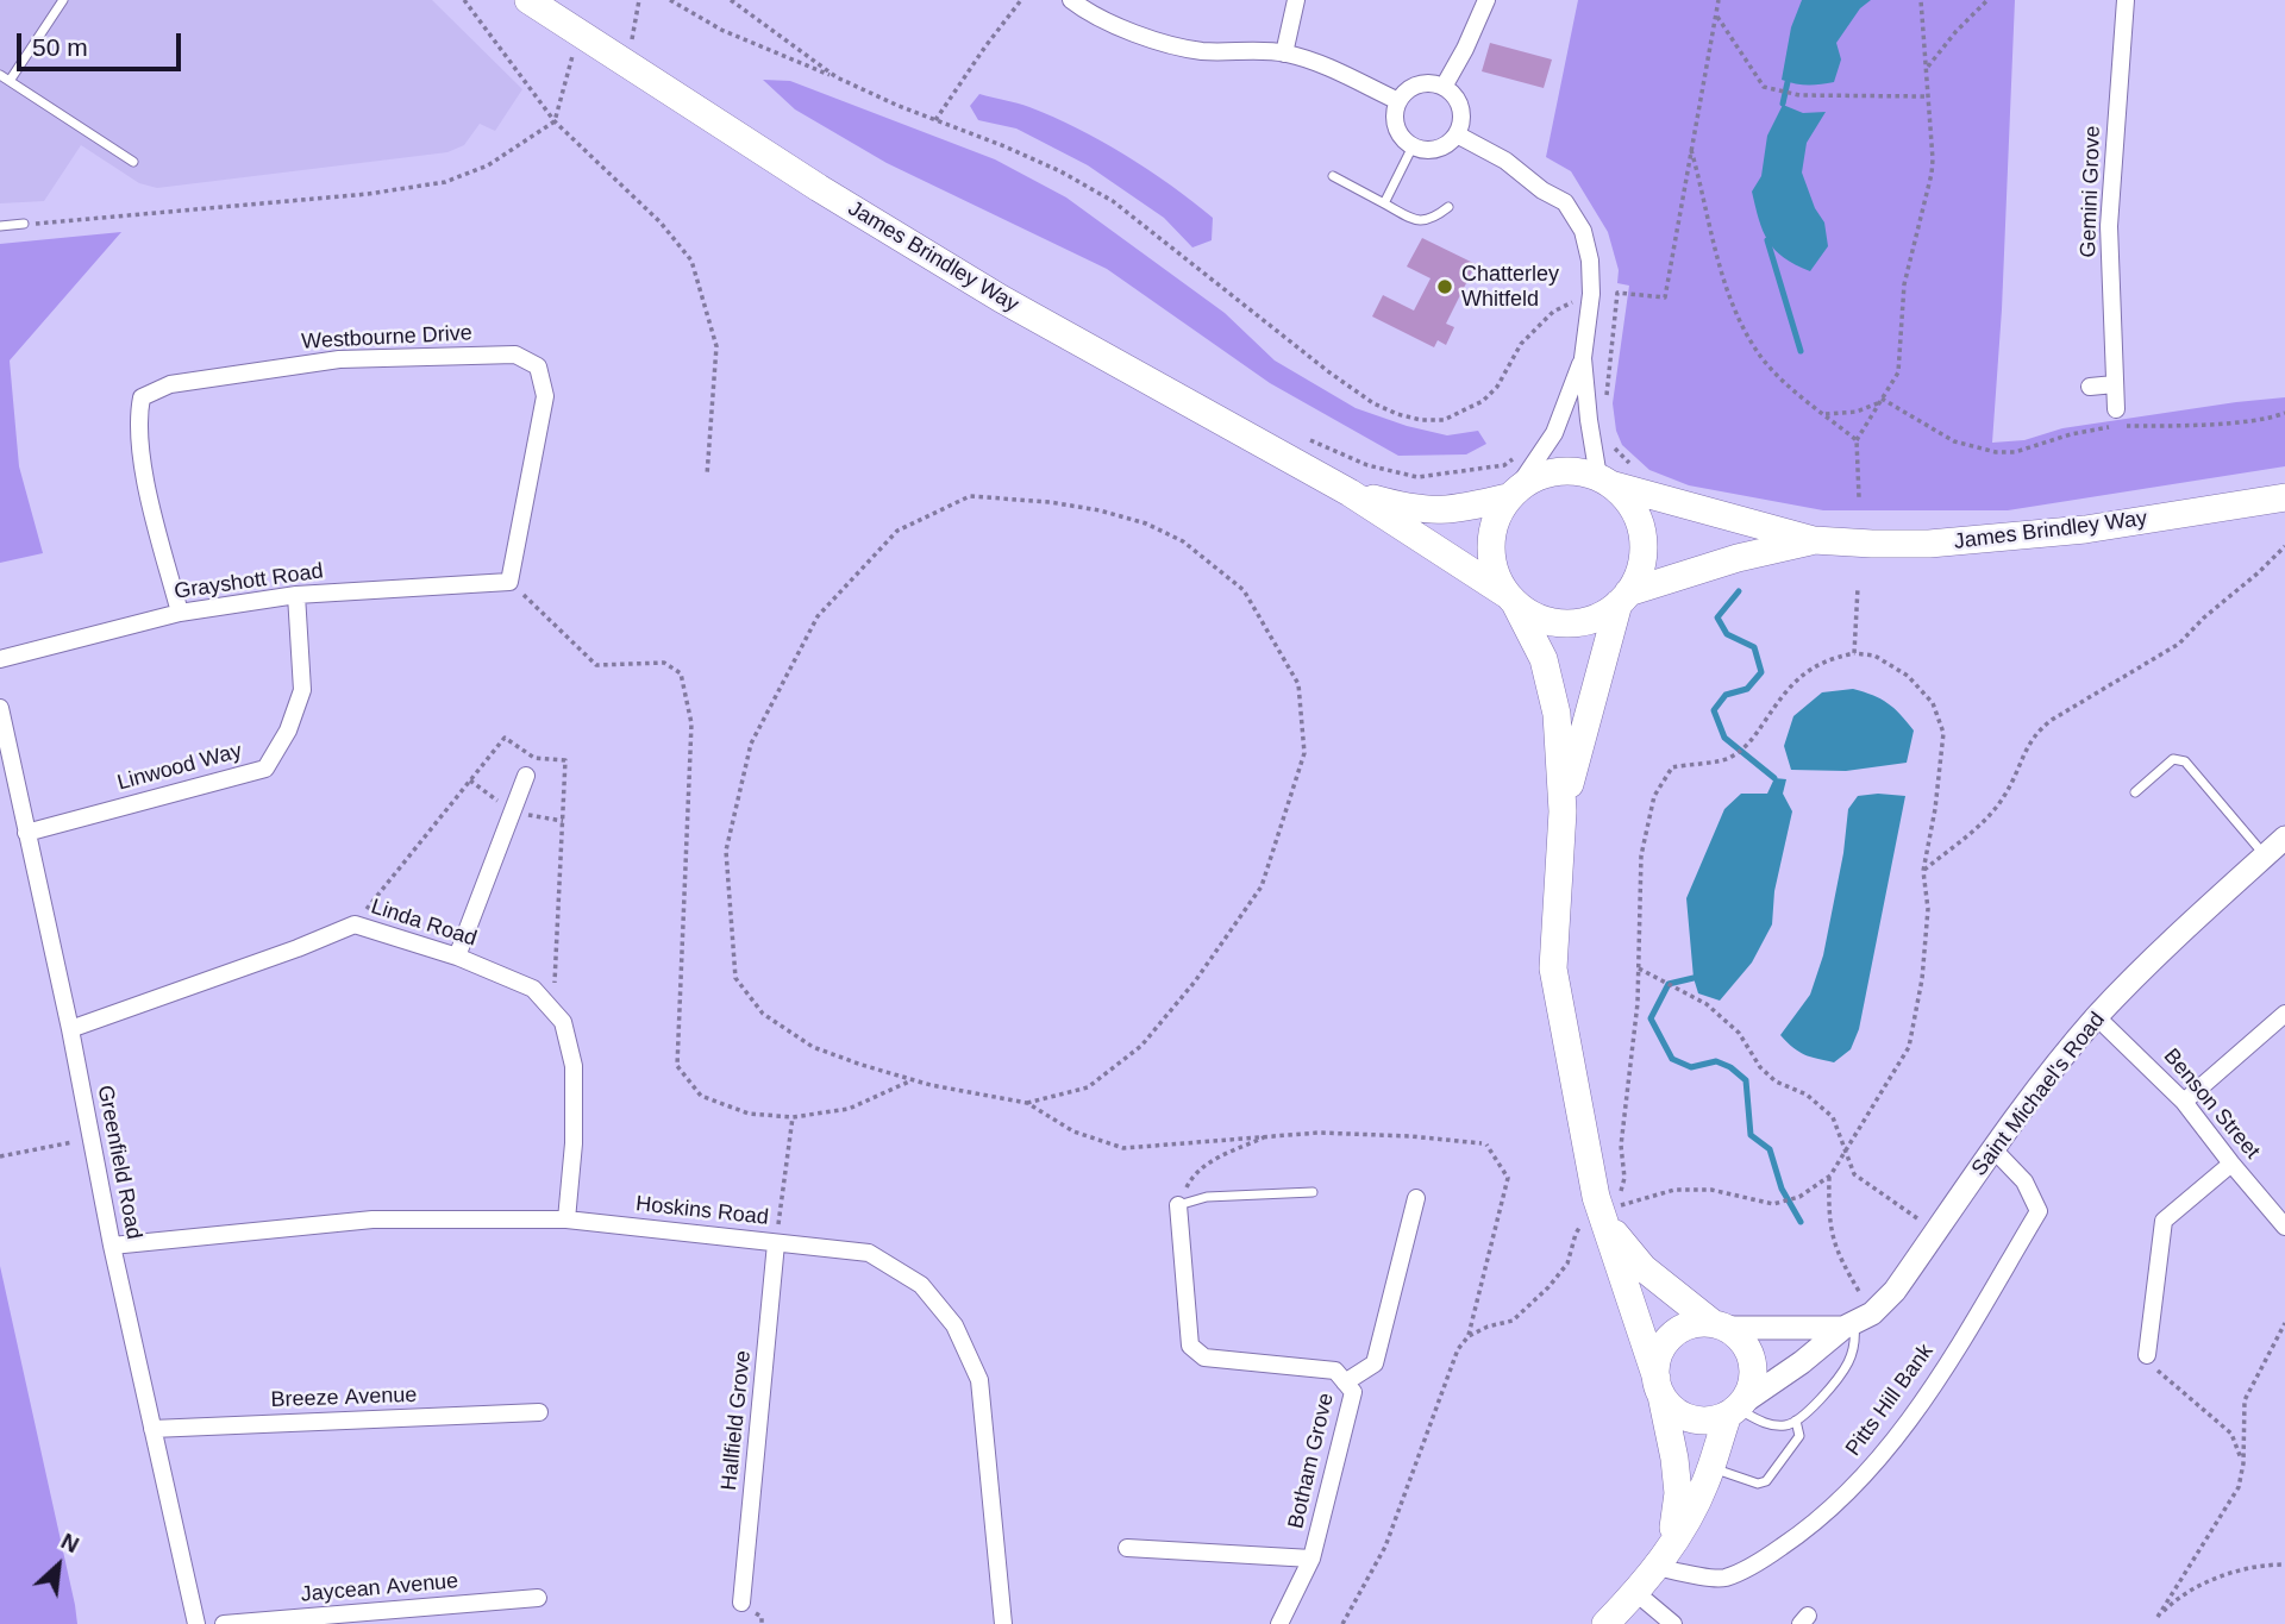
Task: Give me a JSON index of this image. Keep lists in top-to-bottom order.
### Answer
{
  "streets": {
    "main road": ["James Brindley Way"],
    "street": [
      "Gemini Grove",
      "Westbourne Drive",
      "Grayshott Road",
      "Linwood Way",
      "Linda Road",
      "Saint Michael's Road",
      "Benson Street",
      "Greenfield Road",
      "Hoskins Road",
      "Breeze Avenue",
      "Pitts Hill Bank",
      "Hallfield Grove",
      "Botham Grove",
      "Jaycean Avenue"
    ]
  },
  "crossings": [
    ["Westbourne Drive", "Grayshott Road"],
    ["Grayshott Road", "Linwood Way"],
    ["Linwood Way", "Greenfield Road"],
    ["Linda Road", "Greenfield Road"],
    ["Linda Road", "Hoskins Road"],
    ["Saint Michael's Road", "Benson Street"],
    ["Saint Michael's Road", "Pitts Hill Bank"],
    ["Greenfield Road", "Hoskins Road"],
    ["Greenfield Road", "Breeze Avenue"],
    ["Hoskins Road", "Hallfield Grove"]
  ],
  "places": ["Chatterley Whitfeld"],
  "scale_bar": "50 m",
  "north": "top right"
}
